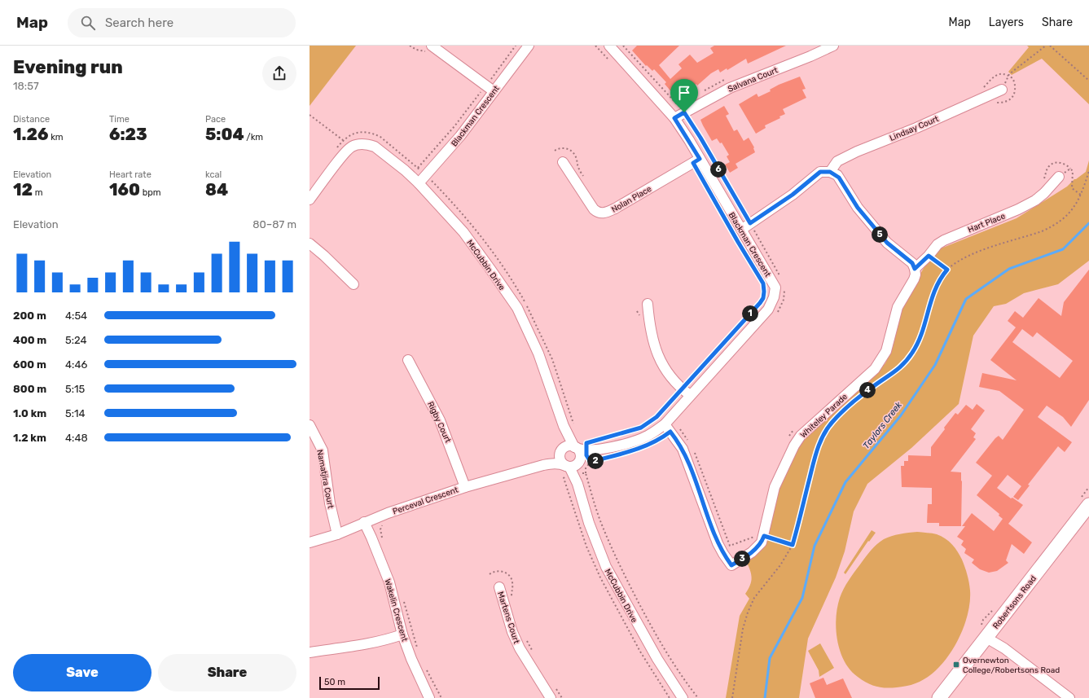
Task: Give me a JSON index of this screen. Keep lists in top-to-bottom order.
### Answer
{
  "streets": {
    "street": [
      "Salvana Court",
      "Blackman Crescent",
      "Lindsay Court",
      "Nolan Place",
      "Hart Place",
      "McCubbin Drive",
      "Whiteley Parade",
      "Rigby Court",
      "Namatjira Court",
      "Perceval Crescent",
      "Robertsons Road",
      "Wakelin Crescent",
      "Martens Court"
    ]
  },
  "crossings": [
    ["Salvana Court", "Blackman Crescent"],
    ["Blackman Crescent", "Nolan Place"],
    ["Blackman Crescent", "McCubbin Drive"],
    ["Blackman Crescent", "Whiteley Parade"],
    ["Blackman Crescent", "Perceval Crescent"],
    ["Hart Place", "Whiteley Parade"],
    ["McCubbin Drive", "Perceval Crescent"],
    ["Rigby Court", "Perceval Crescent"],
    ["Namatjira Court", "Perceval Crescent"],
    ["Perceval Crescent", "Wakelin Crescent"]
  ],
  "water": ["Taylors Creek"],
  "places": {
    "transit": ["Overnewton College/Robertsons Road"]
  },
  "scale_bar": "50 m",
  "page": {
    "header": "Map",
    "search": "Search here",
    "nav": ["Map", "Layers", "Share"],
    "heading": ["Evening run", "18:57"],
    "stats": [
      ["Distance", "1.26 km"],
      ["Time", "6:23"],
      ["Pace", "5:04 /km"],
      ["Elevation", "12 m"],
      ["Heart rate", "160 bpm"],
      ["kcal", "84"]
    ],
    "pins": [
      "6",
      "5",
      "1",
      "4",
      "2",
      "3"
    ],
    "chart": ["Elevation", "80–87 m"],
    "list": [
      {
        "name": "200 m",
        "note": "4:54"
      },
      {
        "name": "400 m",
        "note": "5:24"
      },
      {
        "name": "600 m",
        "note": "4:46"
      },
      {
        "name": "800 m",
        "note": "5:15"
      },
      {
        "name": "1.0 km",
        "note": "5:14"
      },
      {
        "name": "1.2 km",
        "note": "4:48"
      }
    ],
    "buttons": ["Save", "Share"],
    "scale": "50 m"
  }
}
